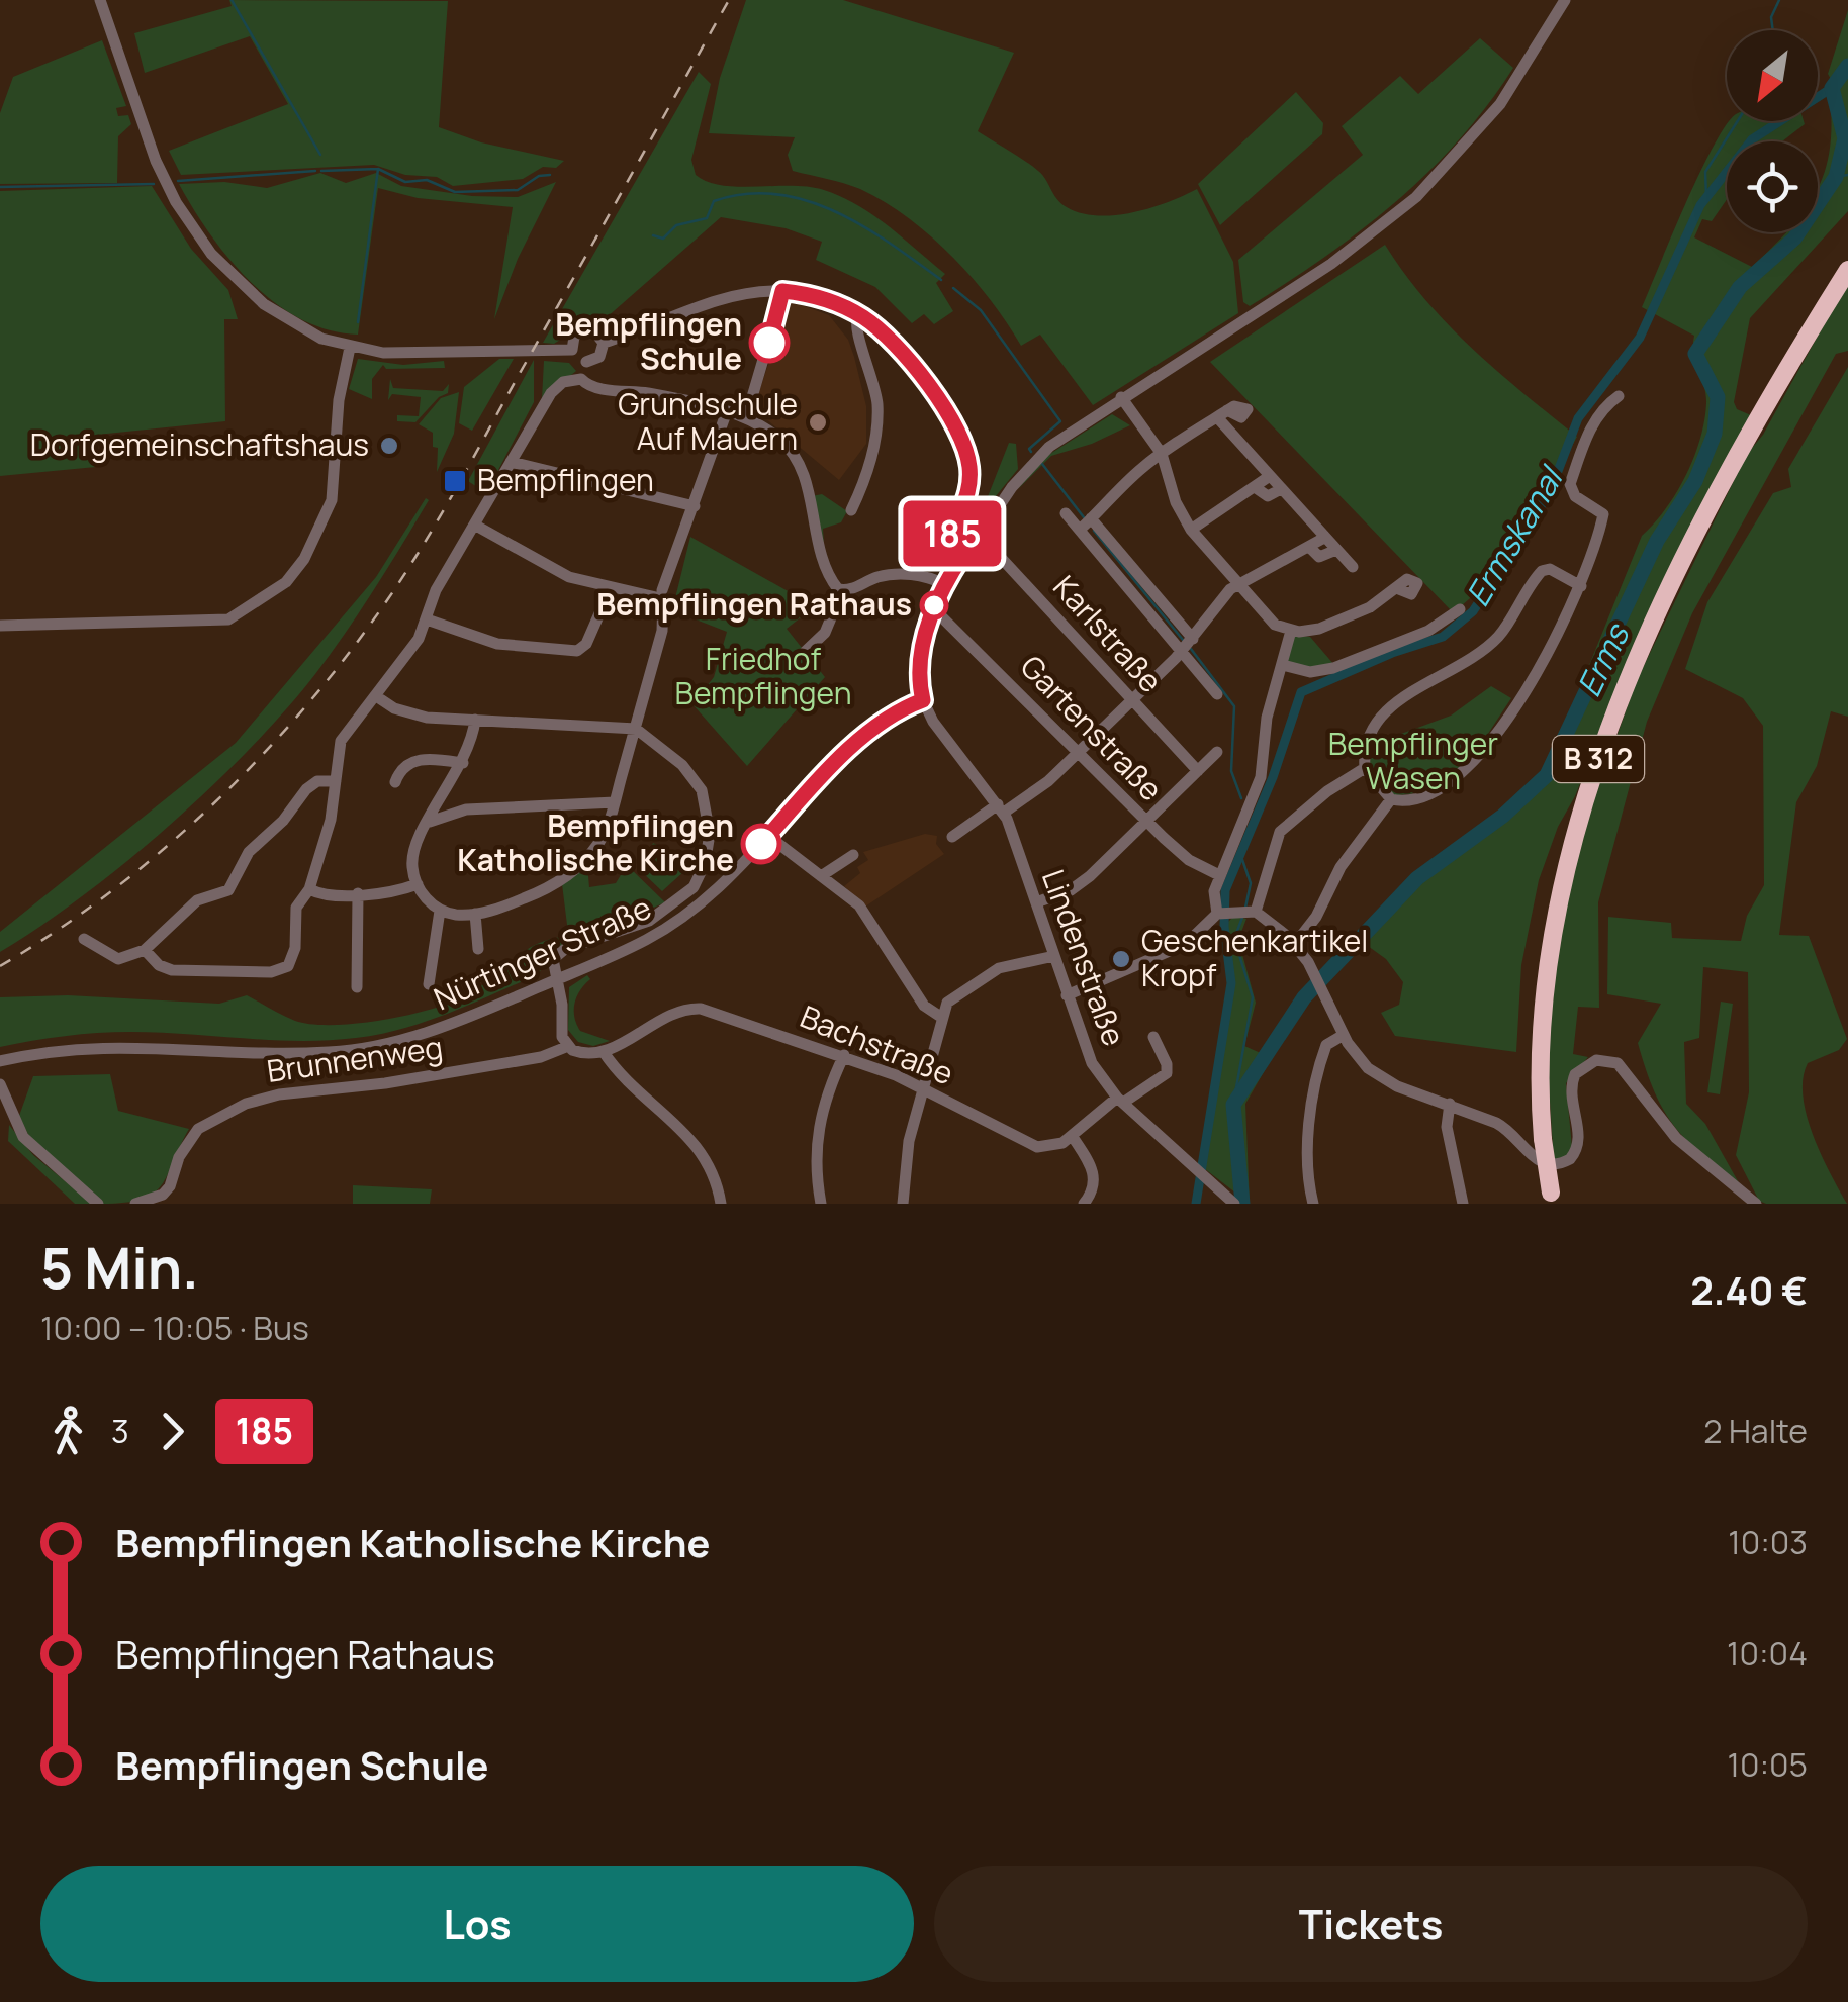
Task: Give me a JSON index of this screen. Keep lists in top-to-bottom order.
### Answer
{
  "streets": {
    "highway": ["B 312"],
    "street": [
      "Karlstraße",
      "Gartenstraße",
      "Nürtinger Straße",
      "Lindenstraße",
      "Bachstraße",
      "Brunnenweg"
    ]
  },
  "crossings": [
    ["Nürtinger Straße", "Lindenstraße"]
  ],
  "water": ["Ermskanal", "Erms"],
  "parks": ["Friedhof Bempflingen", "Bempflinger Wasen"],
  "places": {
    "other": [
      "Bempflingen Schule",
      "Grundschule Auf Mauern",
      "Dorfgemeinschaftshaus",
      "Bempflingen Rathaus",
      "Bempflingen Katholische Kirche",
      "Geschenkartikel Kropf"
    ],
    "transit": ["Bempflingen"]
  },
  "lines": ["bus line 185"],
  "north": "bottom left",
  "page": {
    "on_map": "185",
    "heading": ["5 Min.", "10:00 – 10:05 · Bus", "2.40 €"],
    "legs": ["3", "185", "2 Halte"],
    "list": [
      {
        "name": "Bempflingen Katholische Kirche",
        "value": "10:03"
      },
      {
        "name": "Bempflingen Rathaus",
        "value": "10:04"
      },
      {
        "name": "Bempflingen Schule",
        "value": "10:05"
      }
    ],
    "buttons": ["Los", "Tickets"]
  }
}
